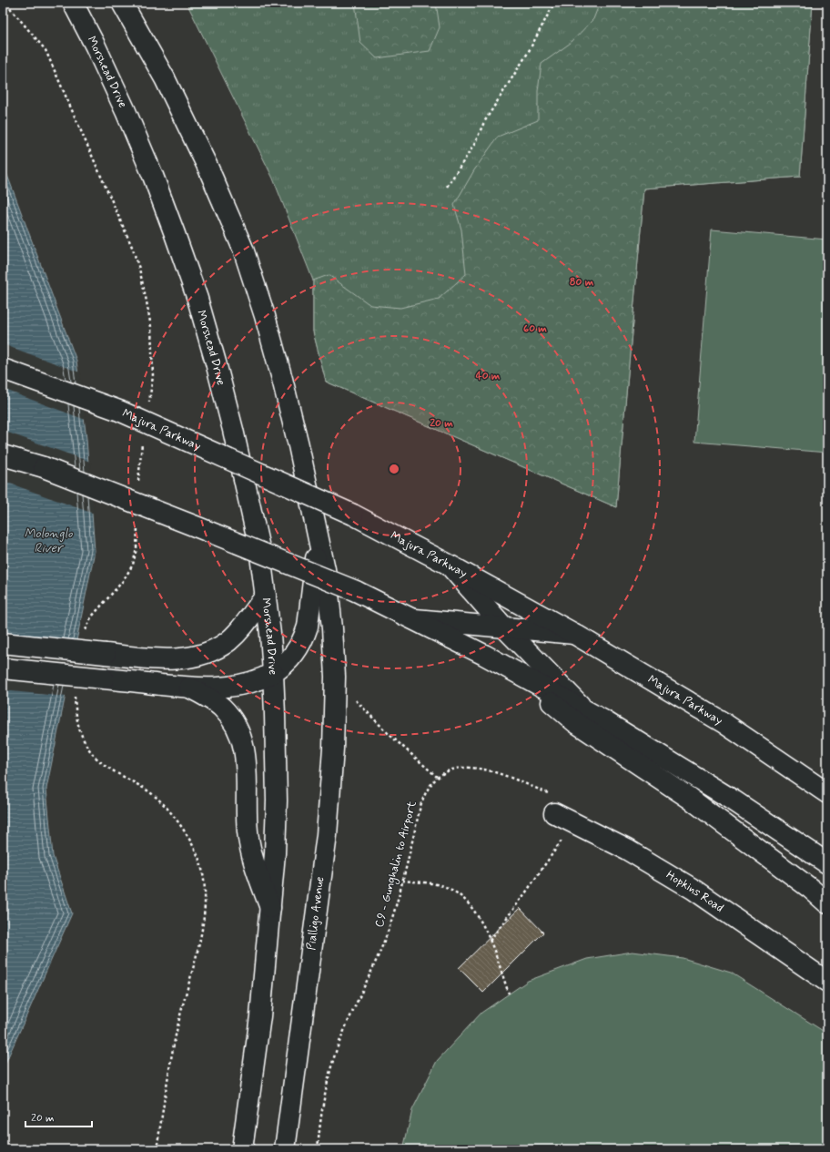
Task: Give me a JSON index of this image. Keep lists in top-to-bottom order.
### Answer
{
  "streets": {
    "main road": [
      "Morshead Drive",
      "Majura Parkway",
      "Hopkins Road",
      "Pialligo Avenue"
    ],
    "path": ["C9 - Gunghalin to Airport"]
  },
  "water": ["Molonglo River"],
  "scale_bar": "20 m",
  "rings": [
    "80 m",
    "60 m",
    "40 m",
    "20 m"
  ]
}
